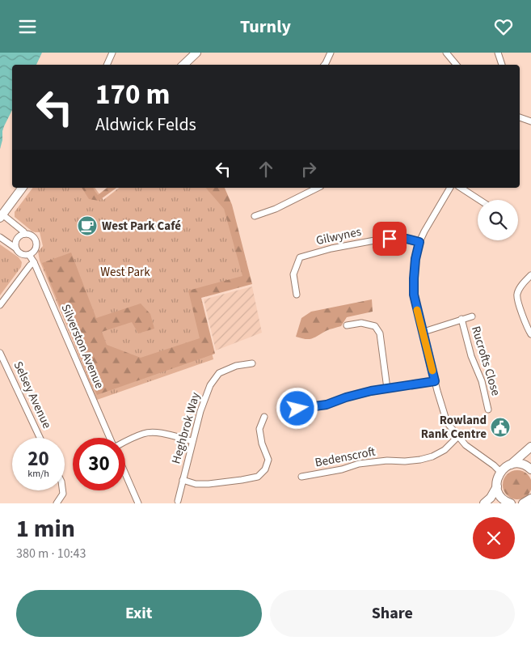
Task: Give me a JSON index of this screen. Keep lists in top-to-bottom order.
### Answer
{
  "streets": {
    "street": [
      "Gilwynes",
      "Silverston Avenue",
      "Rucrofts Close",
      "Selsey Avenue",
      "Heghbrok Way",
      "Bedenscroft"
    ]
  },
  "parks": ["West Park"],
  "places": {
    "cafe": ["West Park Café"],
    "public building": ["Rowland Rank Centre"]
  },
  "page": {
    "header": "Turnly",
    "turn": ["170 m", "Aldwick Felds"],
    "speed": "20 km/h",
    "limit": "30",
    "heading": ["1 min", "380 m · 10:43"],
    "buttons": ["Exit", "Share"]
  }
}
